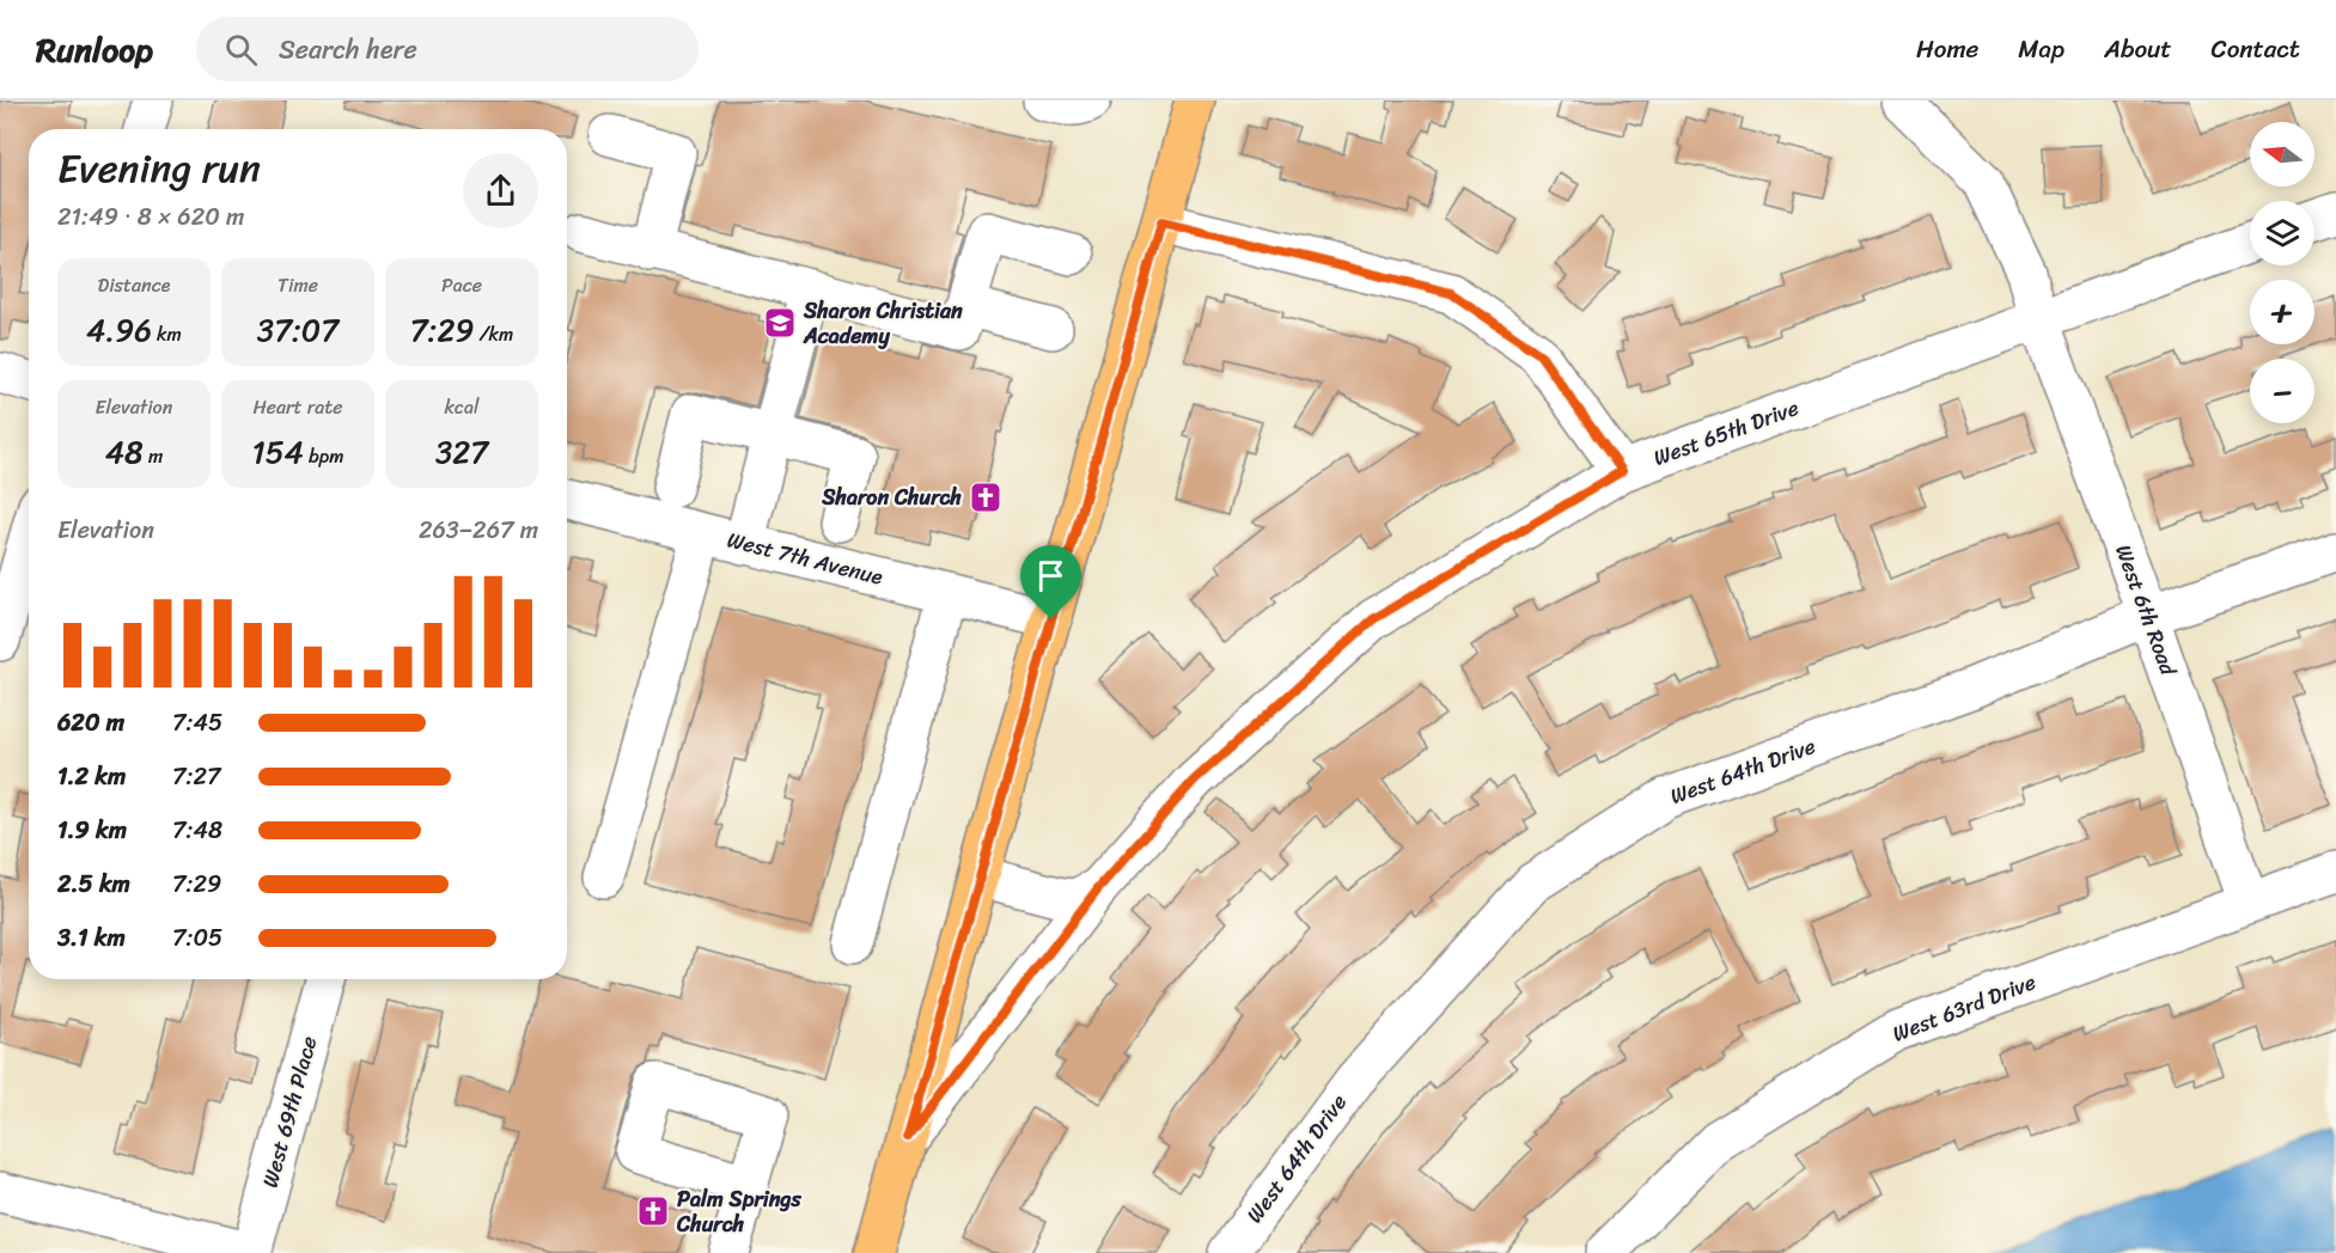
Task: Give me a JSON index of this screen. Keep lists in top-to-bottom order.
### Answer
{
  "streets": {
    "street": [
      "West 65th Drive",
      "West 7th Avenue",
      "West 6th Road",
      "West 64th Drive",
      "West 63rd Drive",
      "West 69th Place"
    ]
  },
  "crossings": [
    ["West 65th Drive", "West 6th Road"],
    ["West 6th Road", "West 64th Drive"],
    ["West 6th Road", "West 63rd Drive"]
  ],
  "places": {
    "school or university": ["Sharon Christian Academy"],
    "church": ["Sharon Church", "Palm Springs Church"]
  },
  "north": "left",
  "page": {
    "header": "Runloop",
    "search": "Search here",
    "nav": [
      "Home",
      "Map",
      "About",
      "Contact"
    ],
    "map_buttons": ["+", "−"],
    "heading": ["Evening run", "21:49 · 8 × 620 m"],
    "stats": [
      ["Distance", "4.96 km"],
      ["Time", "37:07"],
      ["Pace", "7:29 /km"],
      ["Elevation", "48 m"],
      ["Heart rate", "154 bpm"],
      ["kcal", "327"]
    ],
    "chart": ["Elevation", "263–267 m"],
    "list": [
      {
        "name": "620 m",
        "note": "7:45"
      },
      {
        "name": "1.2 km",
        "note": "7:27"
      },
      {
        "name": "1.9 km",
        "note": "7:48"
      },
      {
        "name": "2.5 km",
        "note": "7:29"
      },
      {
        "name": "3.1 km",
        "note": "7:05"
      }
    ]
  }
}
